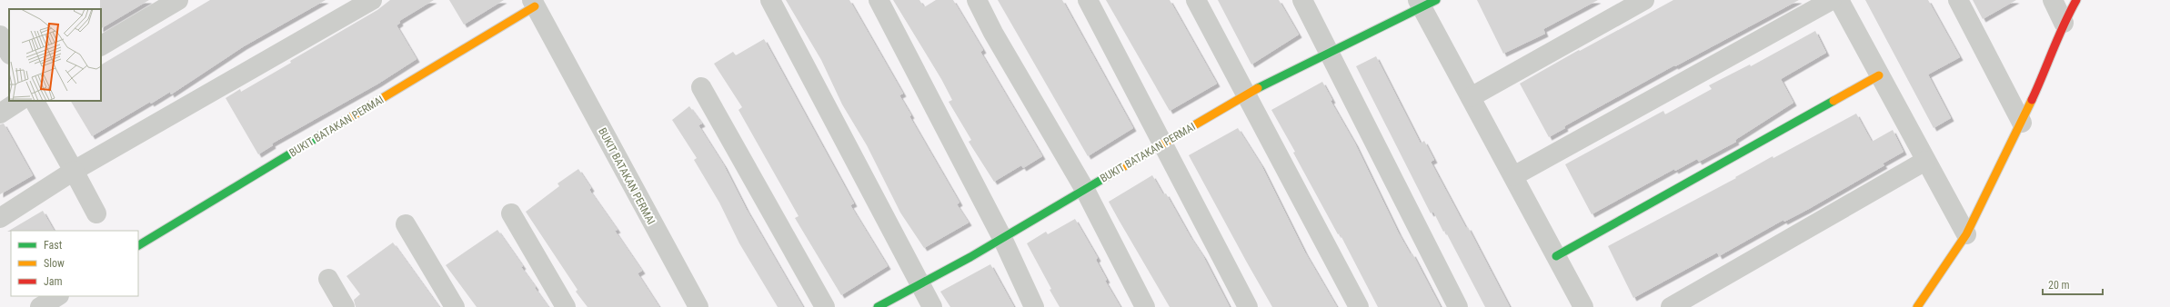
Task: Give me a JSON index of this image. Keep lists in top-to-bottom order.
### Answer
{
  "streets": {
    "street": ["BUKIT BATAKAN PERMAI"]
  },
  "legend": ["Fast", "Slow", "Jam"],
  "scale_bar": "20 m"
}
